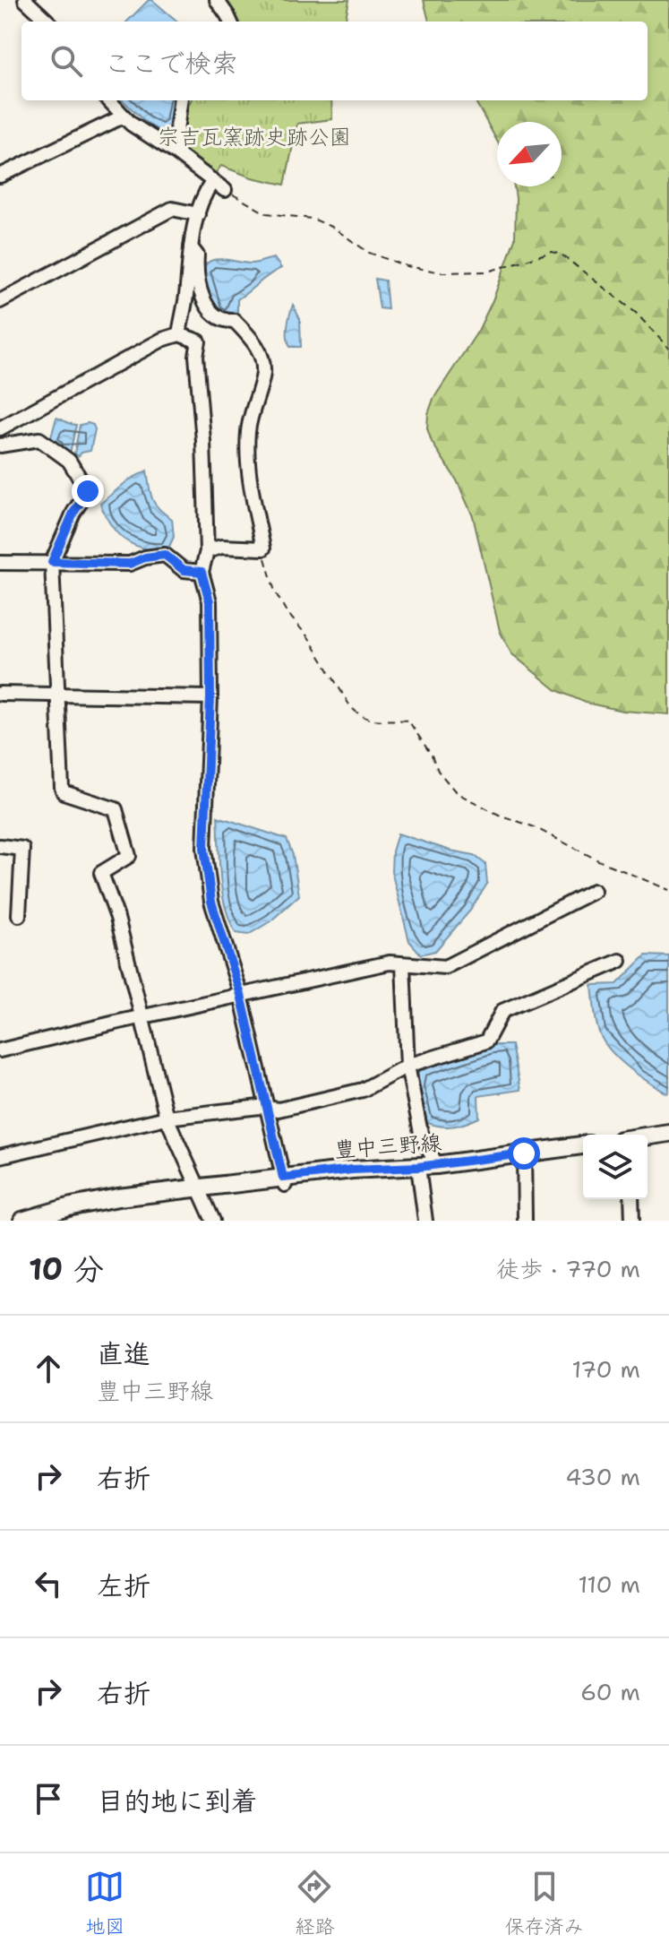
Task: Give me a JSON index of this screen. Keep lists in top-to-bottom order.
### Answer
{
  "streets": {
    "main road": ["豊中三野線"]
  },
  "parks": ["宗吉瓦窯跡史跡公園"],
  "north": "bottom left",
  "page": {
    "search": "ここで検索",
    "heading": ["10 分", "徒歩 · 770 m"],
    "list": [
      ["直進", "豊中三野線", "170 m"],
      ["右折", "430 m"],
      ["左折", "110 m"],
      ["右折", "60 m"],
      "目的地に到着"
    ],
    "nav": ["地図", "経路", "保存済み"]
  }
}
